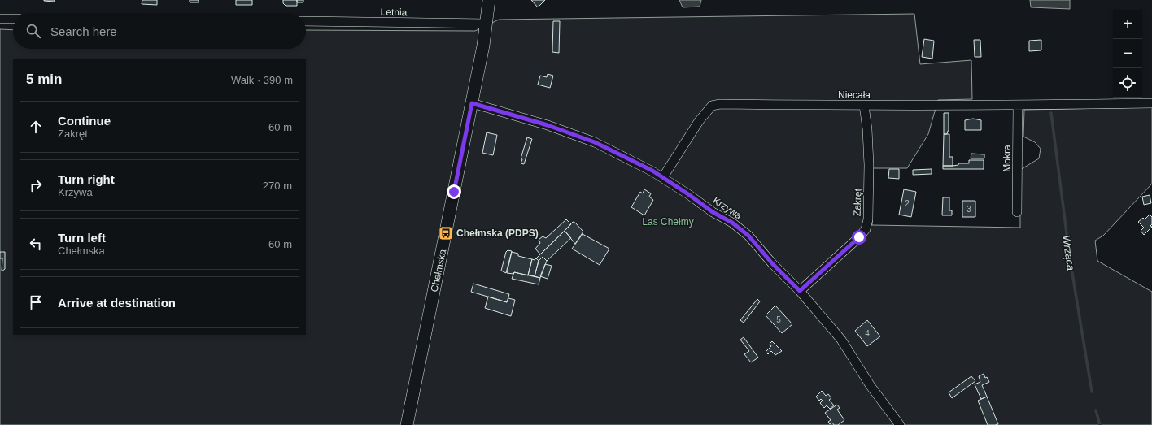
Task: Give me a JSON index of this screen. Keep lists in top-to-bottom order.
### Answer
{
  "streets": {
    "street": [
      "Letnia",
      "Niecała",
      "Mokra",
      "Zakręt",
      "Krzywa",
      "Chełmska"
    ]
  },
  "crossings": [
    ["Letnia", "Chełmska"],
    ["Niecała", "Mokra"],
    ["Niecała", "Zakręt"],
    ["Niecała", "Krzywa"],
    ["Zakręt", "Krzywa"],
    ["Krzywa", "Chełmska"]
  ],
  "water": ["Wrząca"],
  "parks": ["Las Chełmy"],
  "places": {
    "bus stop": ["Chełmska (PDPS)"]
  },
  "house_numbers": [
    "2",
    "3",
    "5",
    "4"
  ],
  "page": {
    "map_buttons": ["+", "−"],
    "search": "Search here",
    "heading": ["5 min", "Walk · 390 m"],
    "list": [
      ["Continue", "Zakręt", "60 m"],
      ["Turn right", "Krzywa", "270 m"],
      ["Turn left", "Chełmska", "60 m"],
      "Arrive at destination"
    ]
  }
}
